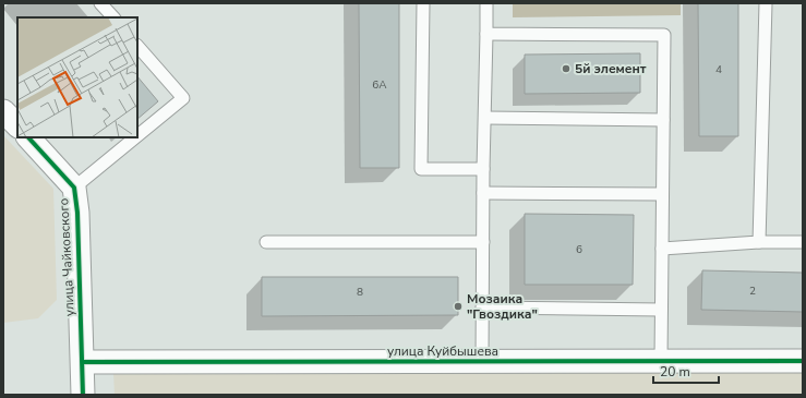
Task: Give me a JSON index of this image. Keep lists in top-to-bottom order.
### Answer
{
  "streets": {
    "street": ["улица Чайковского", "улица Куйбышева"]
  },
  "crossings": [
    ["улица Чайковского", "улица Куйбышева"]
  ],
  "places": ["5й элемент", "Мозаика \"Гвоздика\""],
  "house_numbers": [
    "4",
    "6А",
    "6",
    "2",
    "8"
  ],
  "scale_bar": "20 m"
}
